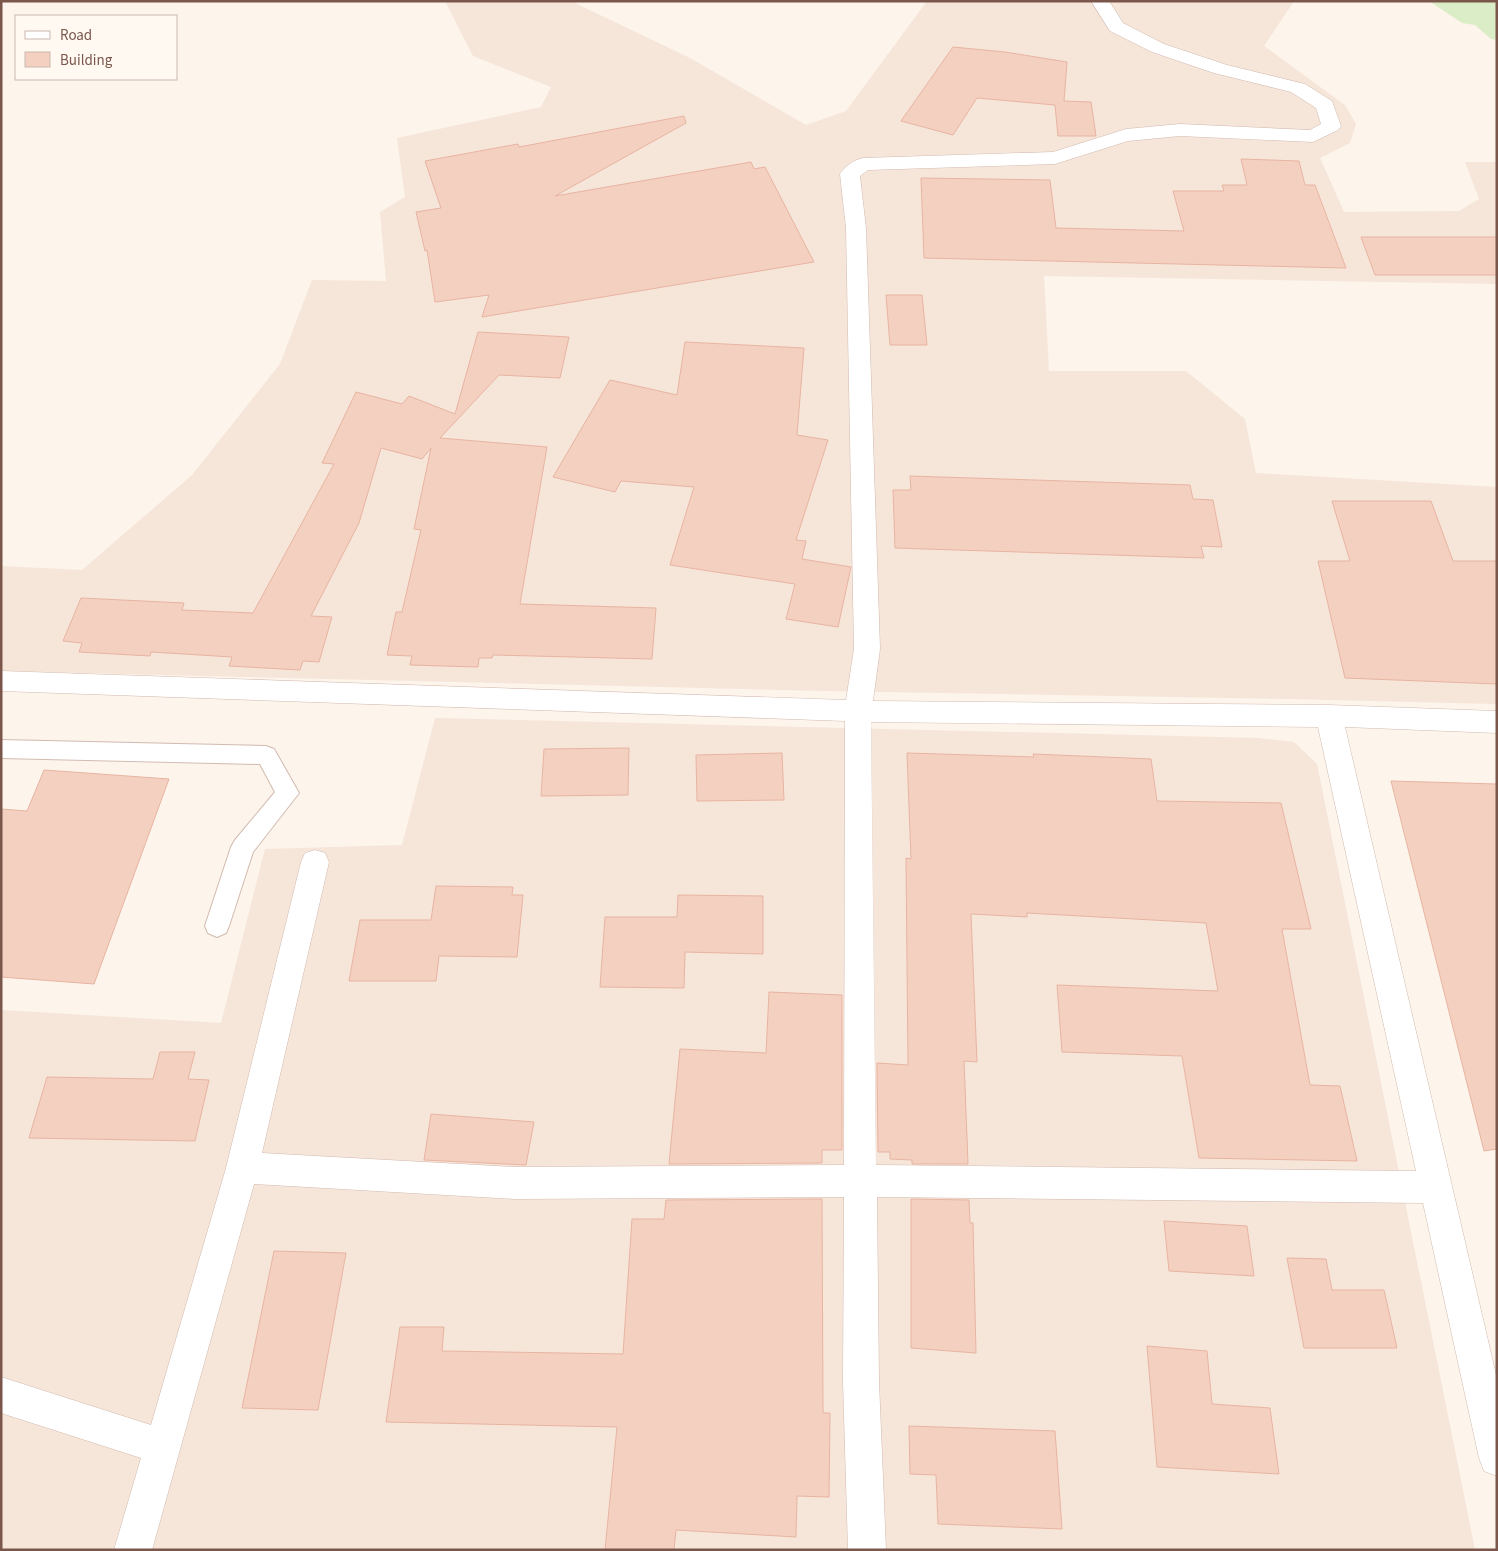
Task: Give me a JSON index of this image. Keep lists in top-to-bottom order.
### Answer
{
  "legend": ["Road", "Building"]
}
